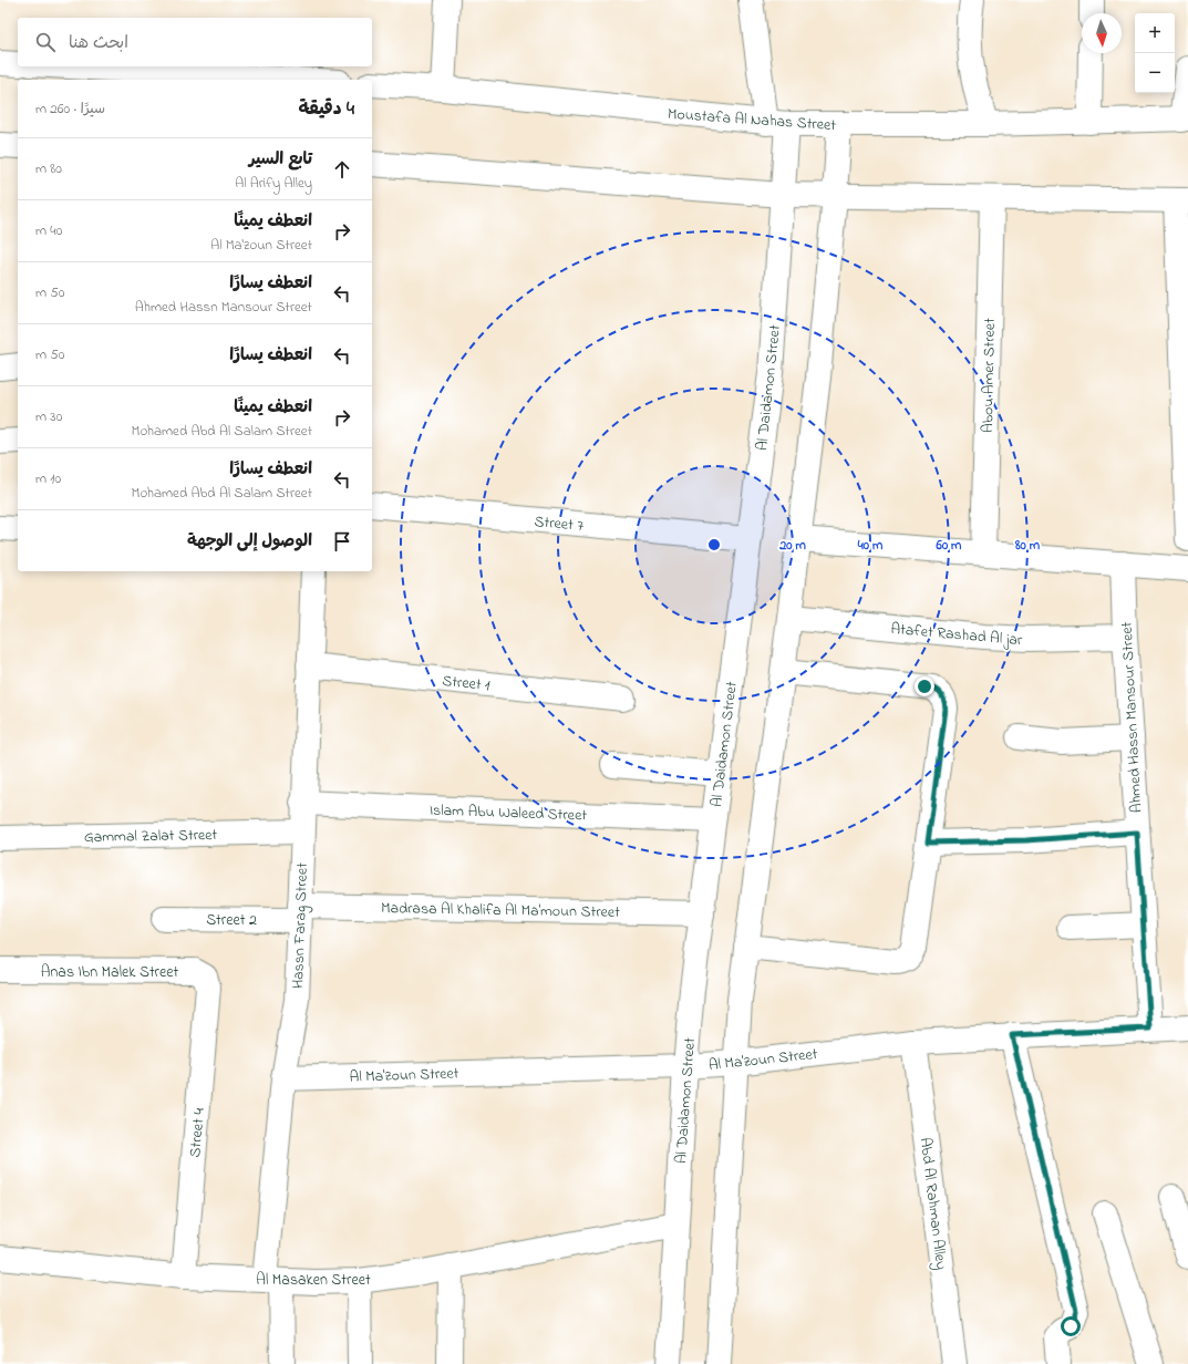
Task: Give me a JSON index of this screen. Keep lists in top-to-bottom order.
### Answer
{
  "streets": {
    "street": [
      "Moustafa Al Nahas Street",
      "Abou Amer Street",
      "Al Daidamon Street",
      "Street 7",
      "Atafet Rashad Al jar",
      "Street 1",
      "Ahmed Hassn Mansour Street",
      "Islam Abu Waleed Street",
      "Gammal Zalat Street",
      "Madrasa Al Khalifa Al Ma'moun Street",
      "Street 2",
      "Hassn Farag Street",
      "Anas Ibn Malek Street",
      "Al Ma'zoun Street",
      "Street 4",
      "Abd Al Rahman Alley",
      "Al Masaken Street"
    ]
  },
  "crossings": [
    ["Moustafa Al Nahas Street", "Al Daidamon Street"],
    ["Al Daidamon Street", "Street 7"],
    ["Al Daidamon Street", "Islam Abu Waleed Street"],
    ["Al Daidamon Street", "Madrasa Al Khalifa Al Ma'moun Street"],
    ["Al Daidamon Street", "Al Ma'zoun Street"],
    ["Al Daidamon Street", "Al Masaken Street"],
    ["Atafet Rashad Al jar", "Ahmed Hassn Mansour Street"],
    ["Street 1", "Hassn Farag Street"],
    ["Ahmed Hassn Mansour Street", "Al Ma'zoun Street"],
    ["Islam Abu Waleed Street", "Hassn Farag Street"],
    ["Gammal Zalat Street", "Hassn Farag Street"],
    ["Madrasa Al Khalifa Al Ma'moun Street", "Street 2"],
    ["Madrasa Al Khalifa Al Ma'moun Street", "Hassn Farag Street"],
    ["Street 2", "Hassn Farag Street"],
    ["Hassn Farag Street", "Al Ma'zoun Street"],
    ["Hassn Farag Street", "Al Masaken Street"],
    ["Anas Ibn Malek Street", "Street 4"],
    ["Al Ma'zoun Street", "Abd Al Rahman Alley"],
    ["Street 4", "Al Masaken Street"]
  ],
  "north": "bottom",
  "page": {
    "map_buttons": ["+", "−"],
    "search": "ابحث هنا",
    "heading": ["4 دقيقة", "سيرًا · 260 m"],
    "list": [
      ["تابع السير", "Al Arify Alley", "80 m"],
      ["انعطف يمينًا", "Al Ma'zoun Street", "40 m"],
      ["انعطف يسارًا", "Ahmed Hassn Mansour Street", "50 m"],
      ["انعطف يسارًا", "50 m"],
      ["انعطف يمينًا", "Mohamed Abd Al Salam Street", "30 m"],
      ["انعطف يسارًا", "Mohamed Abd Al Salam Street", "10 m"],
      "الوصول إلى الوجهة"
    ]
  },
  "rings": [
    "20 m",
    "40 m",
    "60 m",
    "80 m"
  ]
}
